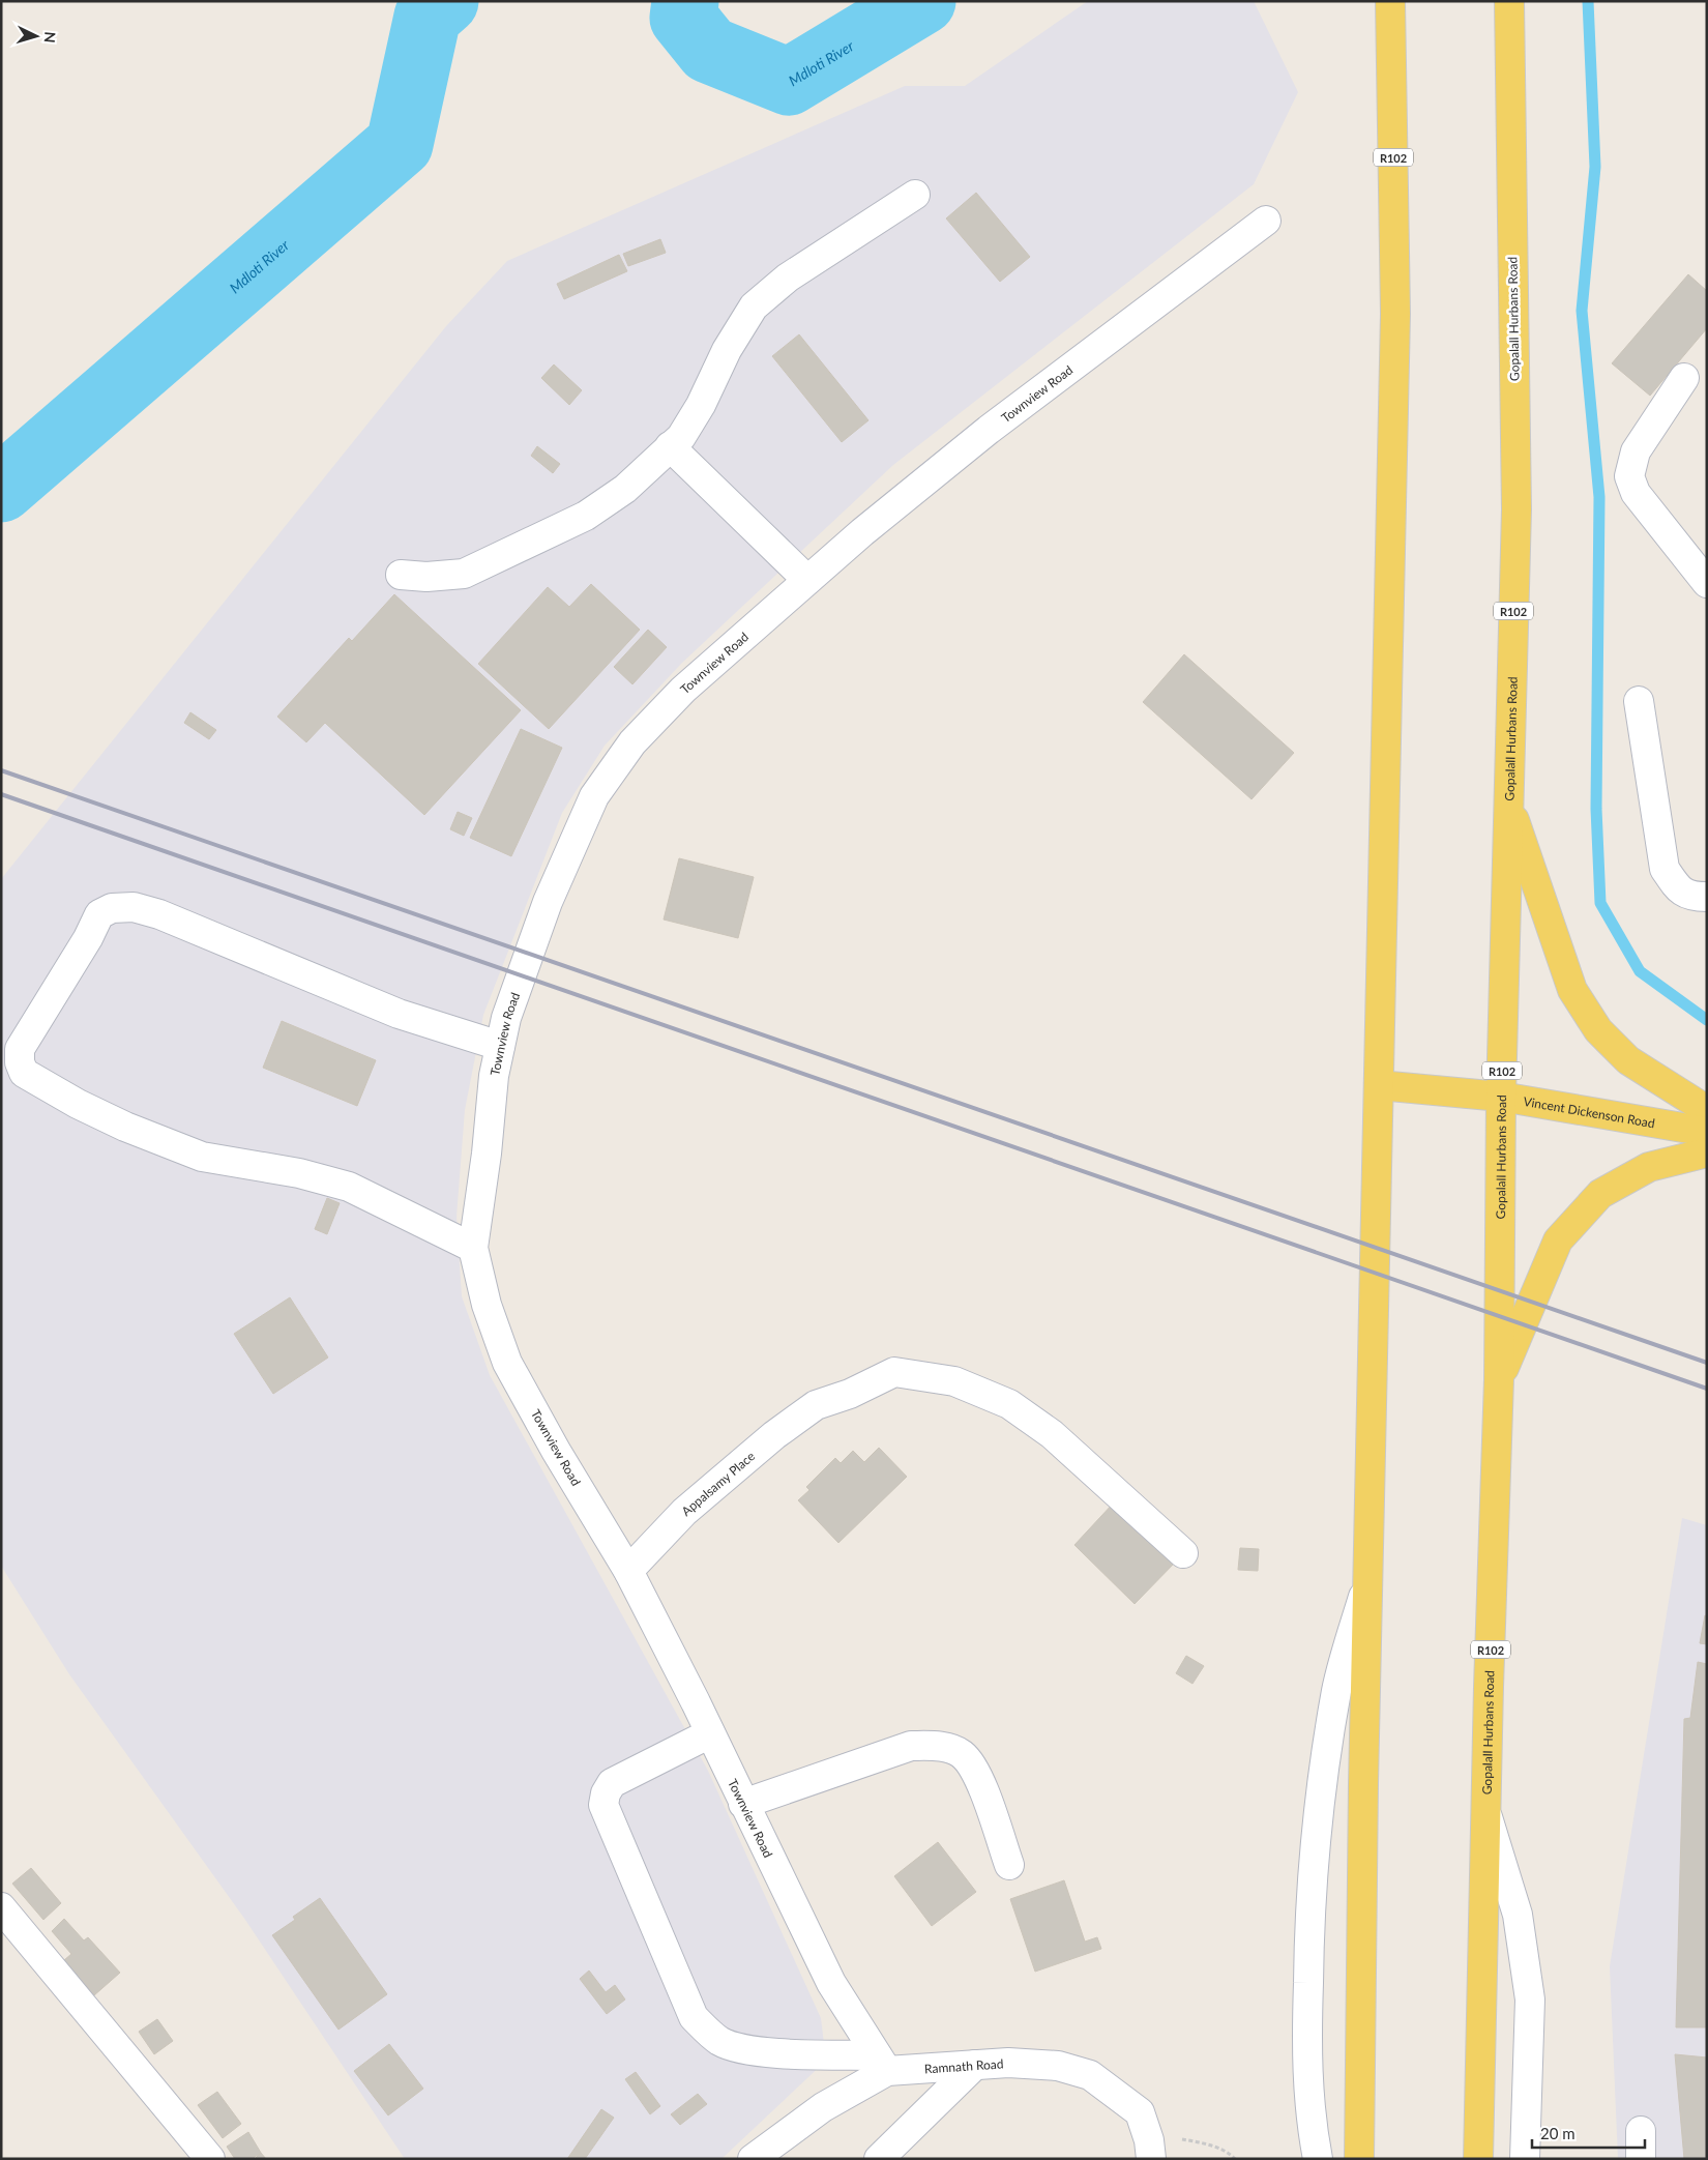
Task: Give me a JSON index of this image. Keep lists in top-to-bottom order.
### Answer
{
  "streets": {
    "main road": ["R102", "Gopalall Hurbans Road", "Vincent Dickenson Road"],
    "street": ["Townview Road", "Appalsamy Place", "Ramnath Road"]
  },
  "crossings": [
    ["R102", "Vincent Dickenson Road"],
    ["Gopalall Hurbans Road", "Vincent Dickenson Road"],
    ["Townview Road", "Appalsamy Place"],
    ["Townview Road", "Ramnath Road"]
  ],
  "water": ["Mdloti River"],
  "scale_bar": "20 m",
  "north": "right"
}
